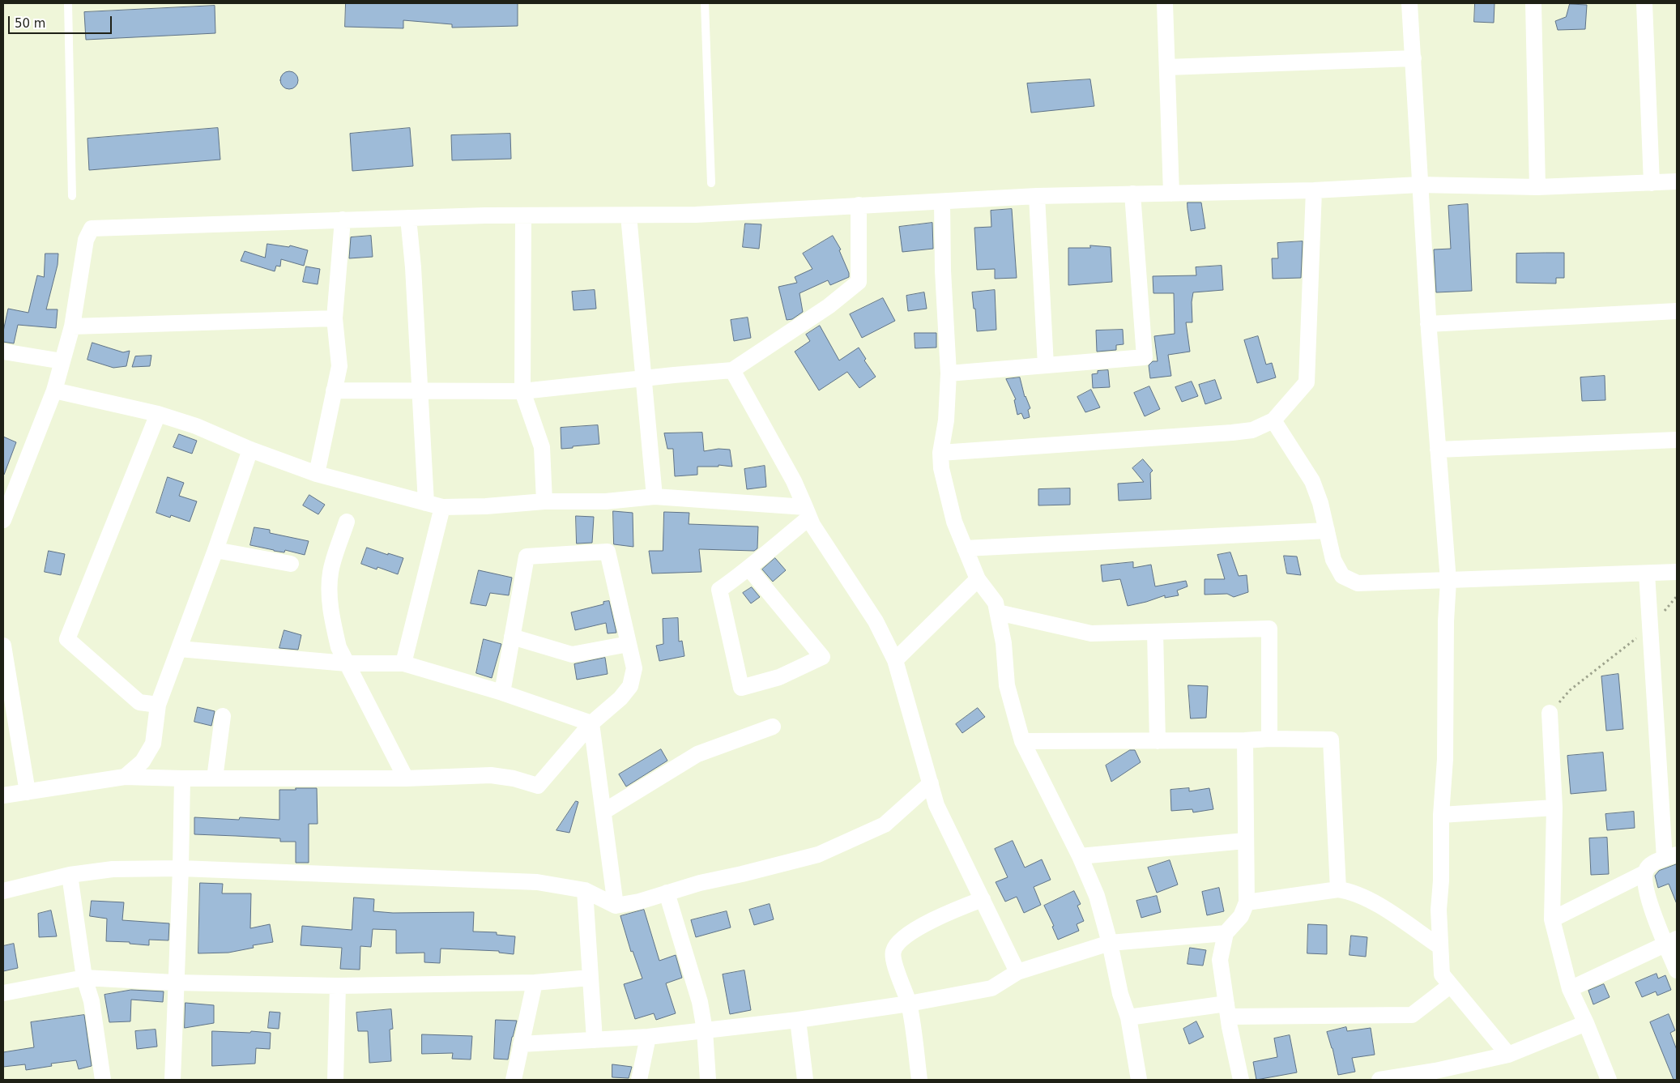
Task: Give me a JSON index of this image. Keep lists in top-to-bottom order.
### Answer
{
  "scale_bar": "50 m"
}
